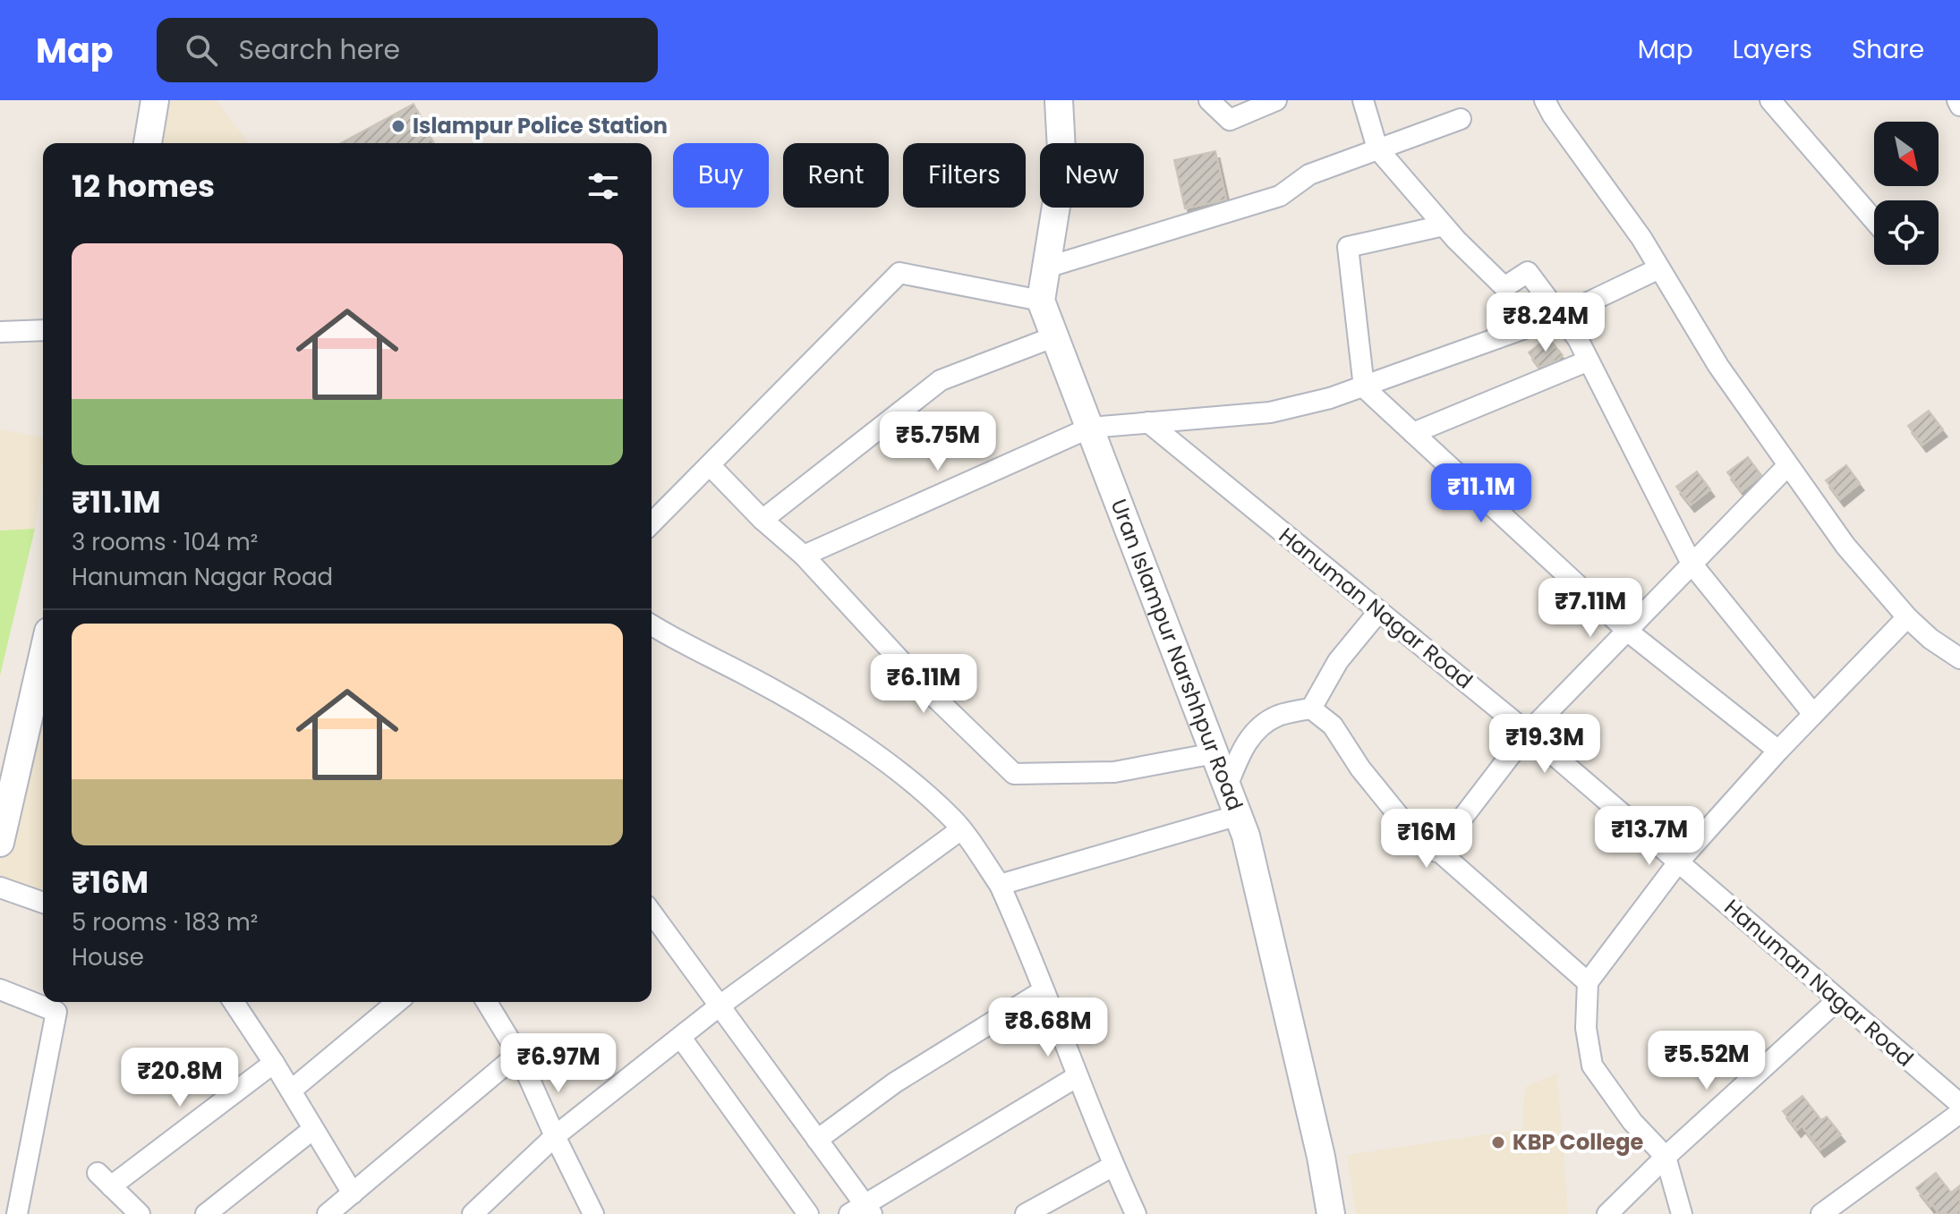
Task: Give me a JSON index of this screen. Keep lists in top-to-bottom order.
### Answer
{
  "streets": {
    "main road": ["Uran Islampur Narshhpur Road"],
    "street": ["Hanuman Nagar Road"]
  },
  "places": ["Islampur Police Station", "KBP College"],
  "north": "bottom right",
  "page": {
    "header": "Map",
    "search": "Search here",
    "nav": ["Map", "Layers", "Share"],
    "chip": [
      "Buy",
      "Rent",
      "Filters",
      "New"
    ],
    "heading": "12 homes",
    "list": [
      {
        "name": "₹11.1M",
        "note": "3 rooms · 104 m² · Hanuman Nagar Road"
      },
      {
        "name": "₹16M",
        "note": "5 rooms · 183 m² · House"
      }
    ],
    "price": [
      "₹8.24M",
      "₹5.75M",
      "₹11.1M",
      "₹7.11M",
      "₹6.11M",
      "₹19.3M",
      "₹13.7M",
      "₹16M",
      "₹8.68M",
      "₹5.52M",
      "₹6.97M",
      "₹20.8M"
    ]
  }
}
